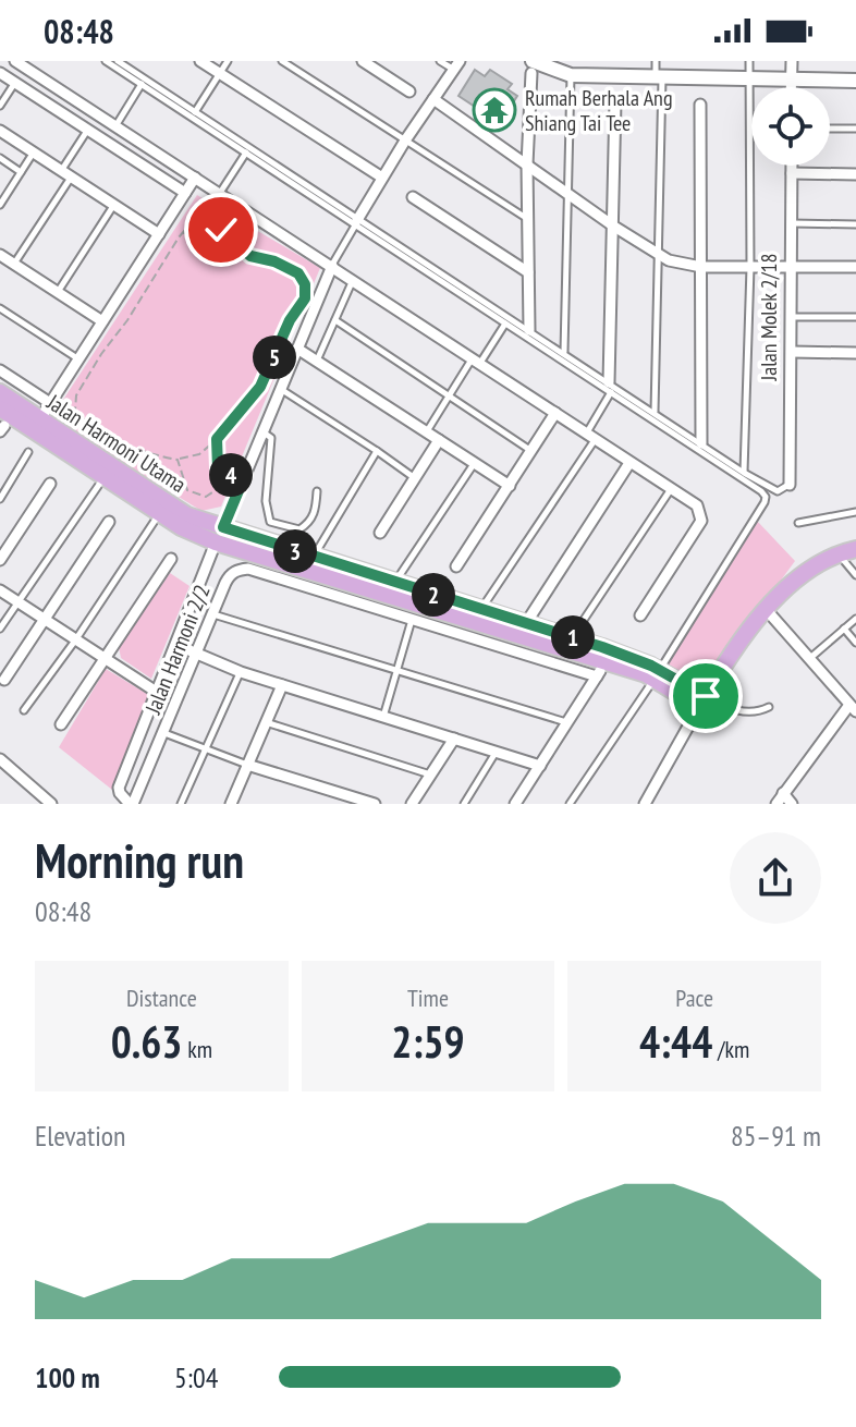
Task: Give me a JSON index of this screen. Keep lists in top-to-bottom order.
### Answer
{
  "streets": {
    "main road": ["Jalan Harmoni Utama"],
    "street": ["Jalan Molek 2/18", "Jalan Harmoni 2/2"]
  },
  "places": {
    "temple": ["Rumah Berhala Ang Shiang Tai Tee"]
  },
  "page": {
    "status": "08:48",
    "pins": [
      "5",
      "4",
      "3",
      "2",
      "1"
    ],
    "heading": ["Morning run", "08:48"],
    "stats": [
      ["Distance", "0.63 km"],
      ["Time", "2:59"],
      ["Pace", "4:44 /km"]
    ],
    "chart": ["Elevation", "85–91 m"],
    "list": [
      {
        "name": "100 m",
        "note": "5:04"
      }
    ]
  }
}
